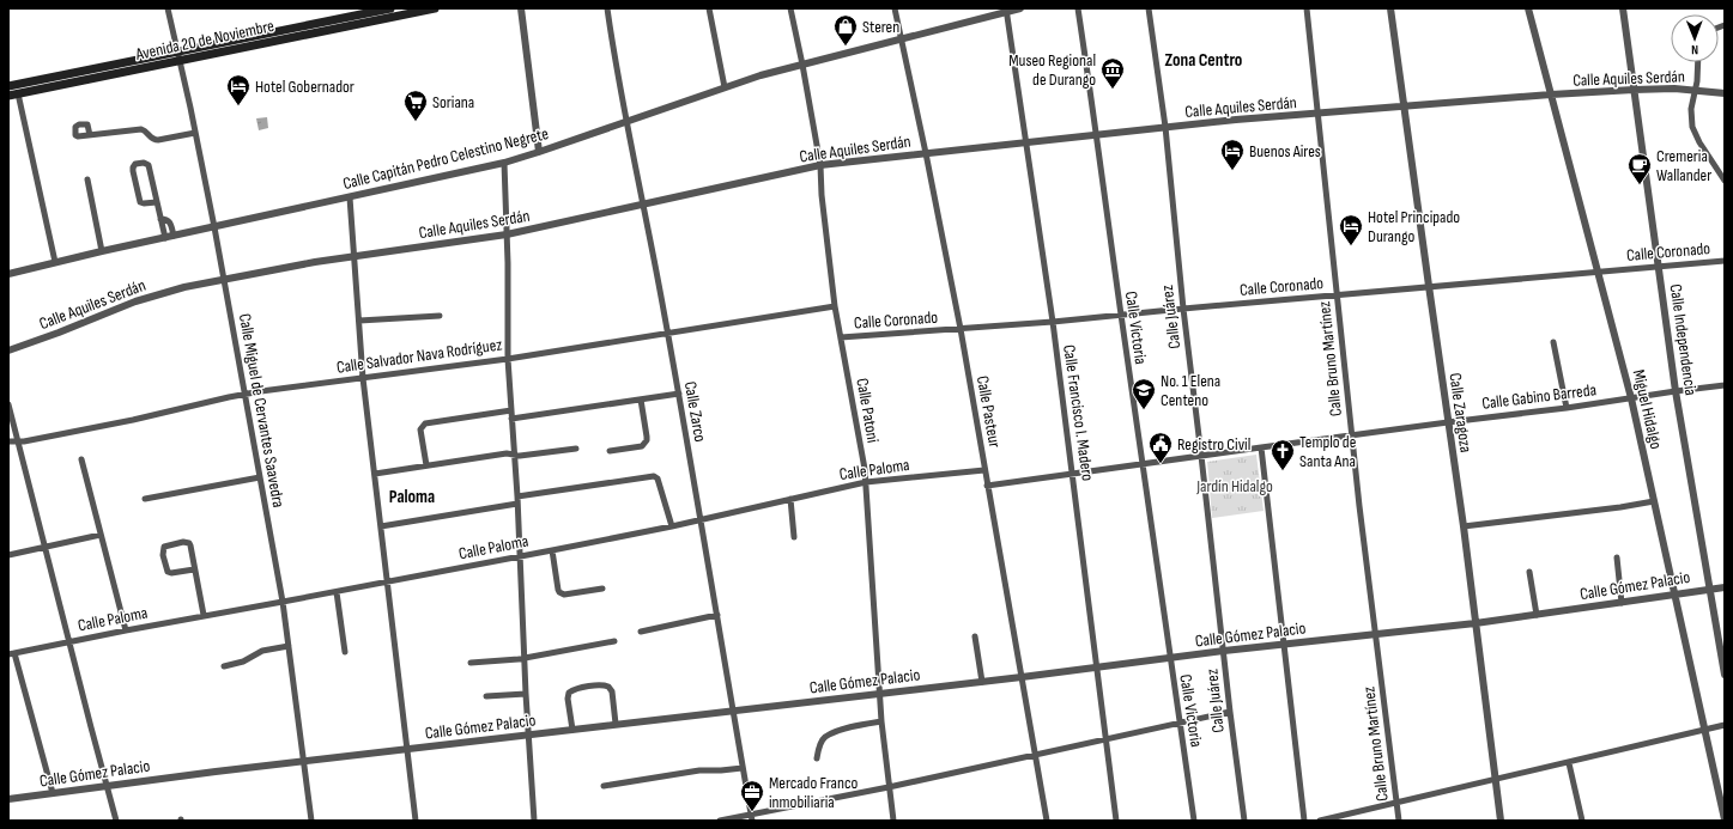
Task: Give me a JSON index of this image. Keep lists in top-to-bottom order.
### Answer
{
  "streets": {
    "main road": ["Avenida 20 de Noviembre"],
    "street": [
      "Calle Aquiles Serdán",
      "Calle Capitán Pedro Celestino Negrete",
      "Calle Coronado",
      "Calle Juárez",
      "Calle Victoria",
      "Calle Independencia",
      "Calle Salvador Nava Rodríguez",
      "Calle Bruno Martínez",
      "Calle Gabino Barreda",
      "Miguel Hidalgo",
      "Calle Miguel de Cervantes Saavedra",
      "Calle Patoni",
      "Calle Zarco",
      "Calle Pasteur",
      "Calle Francisco I. Madero",
      "Calle Zaragoza",
      "Calle Paloma",
      "Calle Gómez Palacio"
    ]
  },
  "crossings": [
    ["Avenida 20 de Noviembre", "Calle Miguel de Cervantes Saavedra"],
    ["Calle Aquiles Serdán", "Calle Juárez"],
    ["Calle Aquiles Serdán", "Calle Victoria"],
    ["Calle Aquiles Serdán", "Calle Independencia"],
    ["Calle Aquiles Serdán", "Calle Bruno Martínez"],
    ["Calle Aquiles Serdán", "Miguel Hidalgo"],
    ["Calle Aquiles Serdán", "Calle Miguel de Cervantes Saavedra"],
    ["Calle Aquiles Serdán", "Calle Patoni"],
    ["Calle Aquiles Serdán", "Calle Zarco"],
    ["Calle Aquiles Serdán", "Calle Pasteur"],
    ["Calle Aquiles Serdán", "Calle Francisco I. Madero"],
    ["Calle Aquiles Serdán", "Calle Zaragoza"],
    ["Calle Capitán Pedro Celestino Negrete", "Calle Miguel de Cervantes Saavedra"],
    ["Calle Capitán Pedro Celestino Negrete", "Calle Patoni"],
    ["Calle Capitán Pedro Celestino Negrete", "Calle Zarco"],
    ["Calle Capitán Pedro Celestino Negrete", "Calle Pasteur"],
    ["Calle Capitán Pedro Celestino Negrete", "Calle Francisco I. Madero"],
    ["Calle Coronado", "Calle Juárez"],
    ["Calle Coronado", "Calle Victoria"],
    ["Calle Coronado", "Calle Independencia"],
    ["Calle Coronado", "Calle Bruno Martínez"],
    ["Calle Coronado", "Miguel Hidalgo"],
    ["Calle Coronado", "Calle Patoni"],
    ["Calle Coronado", "Calle Pasteur"],
    ["Calle Coronado", "Calle Francisco I. Madero"],
    ["Calle Coronado", "Calle Zaragoza"],
    ["Calle Juárez", "Calle Gabino Barreda"],
    ["Calle Juárez", "Calle Gómez Palacio"],
    ["Calle Victoria", "Calle Gabino Barreda"],
    ["Calle Victoria", "Calle Gómez Palacio"],
    ["Calle Independencia", "Calle Gabino Barreda"],
    ["Calle Independencia", "Calle Gómez Palacio"],
    ["Calle Salvador Nava Rodríguez", "Calle Miguel de Cervantes Saavedra"],
    ["Calle Salvador Nava Rodríguez", "Calle Patoni"],
    ["Calle Salvador Nava Rodríguez", "Calle Zarco"],
    ["Calle Bruno Martínez", "Calle Gabino Barreda"],
    ["Calle Bruno Martínez", "Calle Gómez Palacio"],
    ["Calle Gabino Barreda", "Miguel Hidalgo"],
    ["Calle Gabino Barreda", "Calle Pasteur"],
    ["Calle Gabino Barreda", "Calle Francisco I. Madero"],
    ["Calle Gabino Barreda", "Calle Zaragoza"],
    ["Miguel Hidalgo", "Calle Gómez Palacio"],
    ["Calle Miguel de Cervantes Saavedra", "Calle Paloma"],
    ["Calle Miguel de Cervantes Saavedra", "Calle Gómez Palacio"],
    ["Calle Patoni", "Calle Paloma"],
    ["Calle Patoni", "Calle Gómez Palacio"],
    ["Calle Zarco", "Calle Paloma"],
    ["Calle Zarco", "Calle Gómez Palacio"],
    ["Calle Pasteur", "Calle Paloma"],
    ["Calle Pasteur", "Calle Gómez Palacio"],
    ["Calle Francisco I. Madero", "Calle Gómez Palacio"],
    ["Calle Zaragoza", "Calle Gómez Palacio"]
  ],
  "districts": ["Zona Centro", "Paloma"],
  "parks": ["Jardín Hidalgo"],
  "places": {
    "shop": ["Steren"],
    "museum": ["Museo Regional de Durango"],
    "hotel": ["Hotel Gobernador", "Buenos Aires", "Hotel Principado Durango"],
    "supermarket": ["Soriana"],
    "cafe": ["Cremeria Wallander"],
    "school or university": ["No. 1 Elena Centeno"],
    "public building": ["Registro Civil"],
    "church": ["Templo de Santa Ana"],
    "office": ["Mercado Franco inmobiliaria"]
  },
  "north": "bottom"
}
